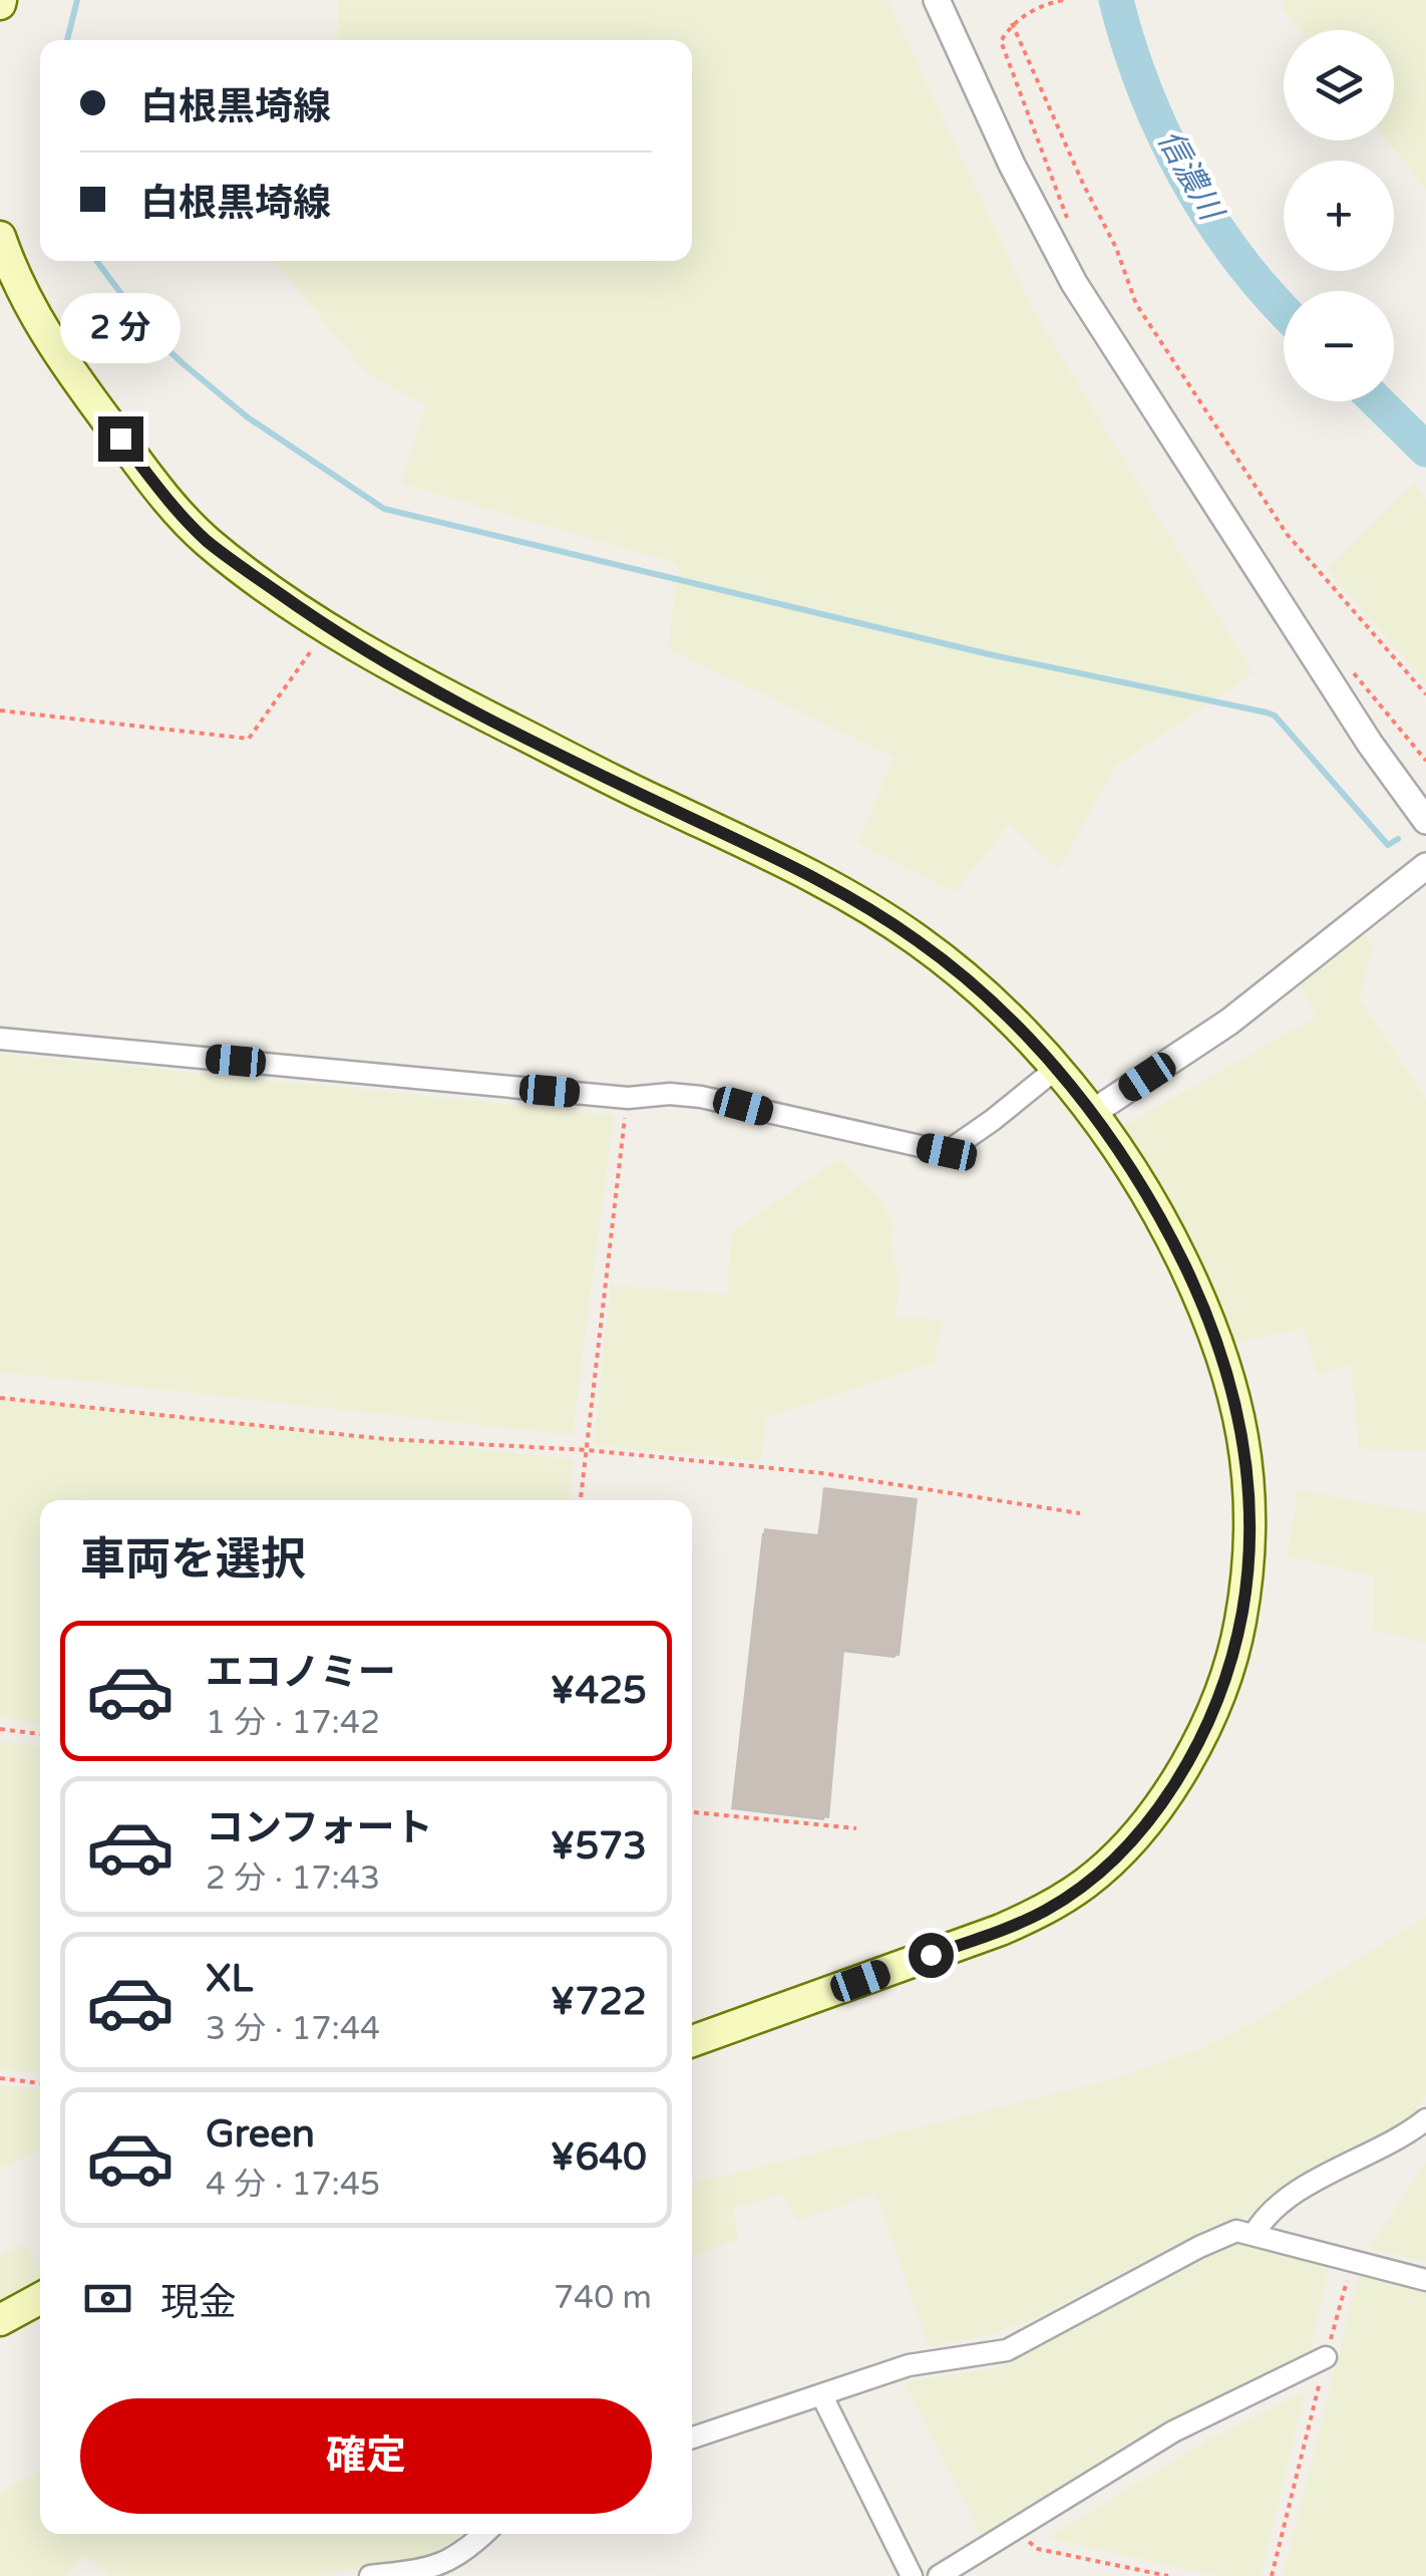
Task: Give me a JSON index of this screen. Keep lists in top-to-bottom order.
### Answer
{
  "water": ["信濃川"],
  "page": {
    "map_buttons": ["+", "−"],
    "banner": ["白根黒埼線", "白根黒埼線"],
    "bubble": "2 分",
    "heading": "車両を選択",
    "list": [
      {
        "name": "エコノミー",
        "note": "1 分 · 17:42",
        "value": "¥425"
      },
      {
        "name": "コンフォート",
        "note": "2 分 · 17:43",
        "value": "¥573"
      },
      {
        "name": "XL",
        "note": "3 分 · 17:44",
        "value": "¥722"
      },
      {
        "name": "Green",
        "note": "4 分 · 17:45",
        "value": "¥640"
      }
    ],
    "pay": ["現金", "740 m"],
    "buttons": "確定"
  }
}
